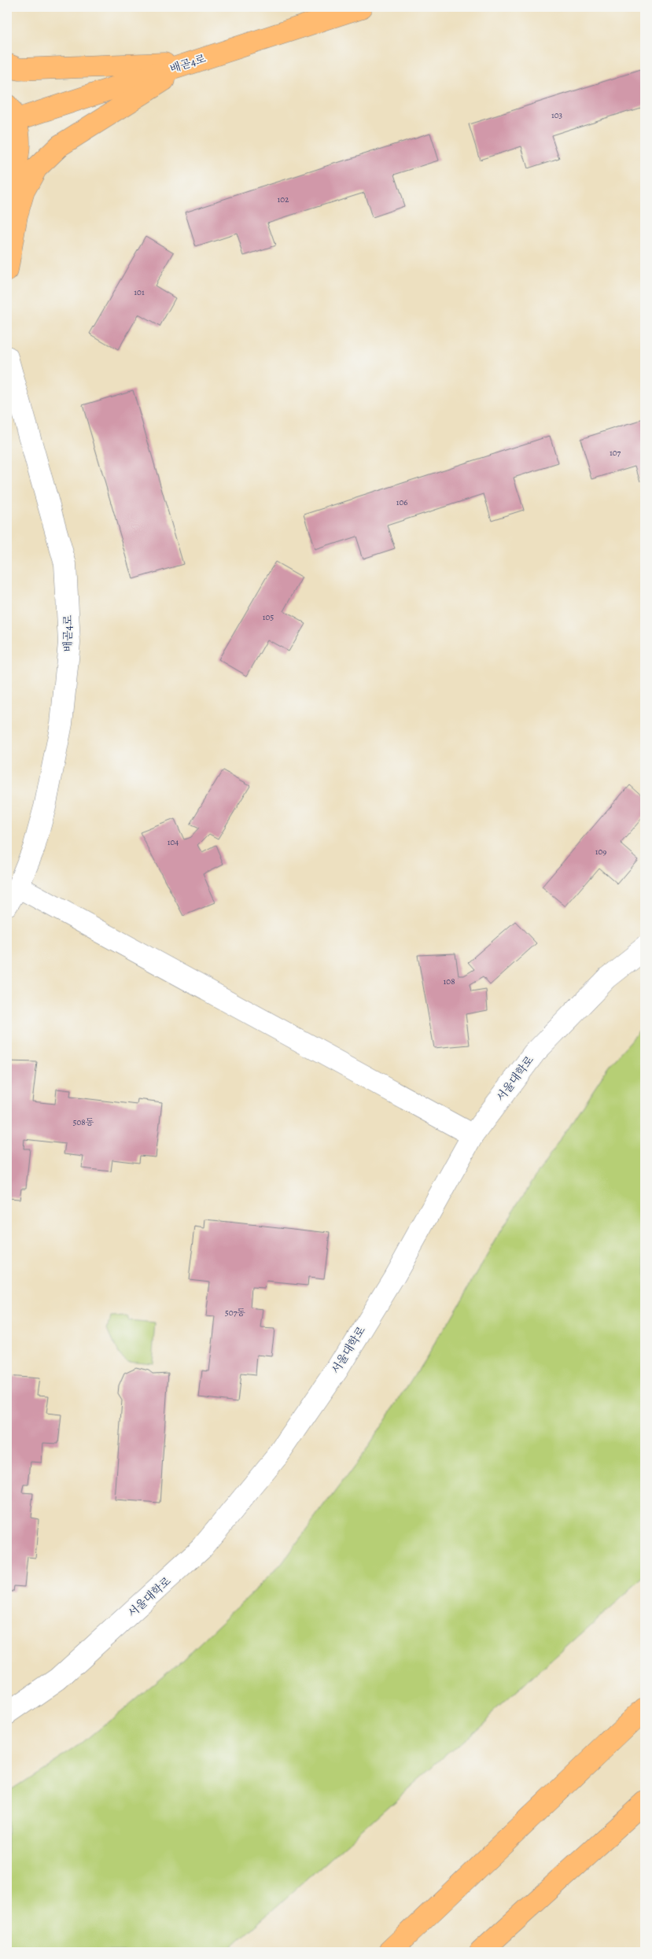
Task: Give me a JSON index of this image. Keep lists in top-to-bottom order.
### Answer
{
  "streets": {
    "main road": ["배곧4로"],
    "street": ["서울대학로"]
  },
  "house_numbers": [
    "103",
    "102",
    "101",
    "107",
    "106",
    "105",
    "104",
    "109",
    "108",
    "508동",
    "507동"
  ]
}
